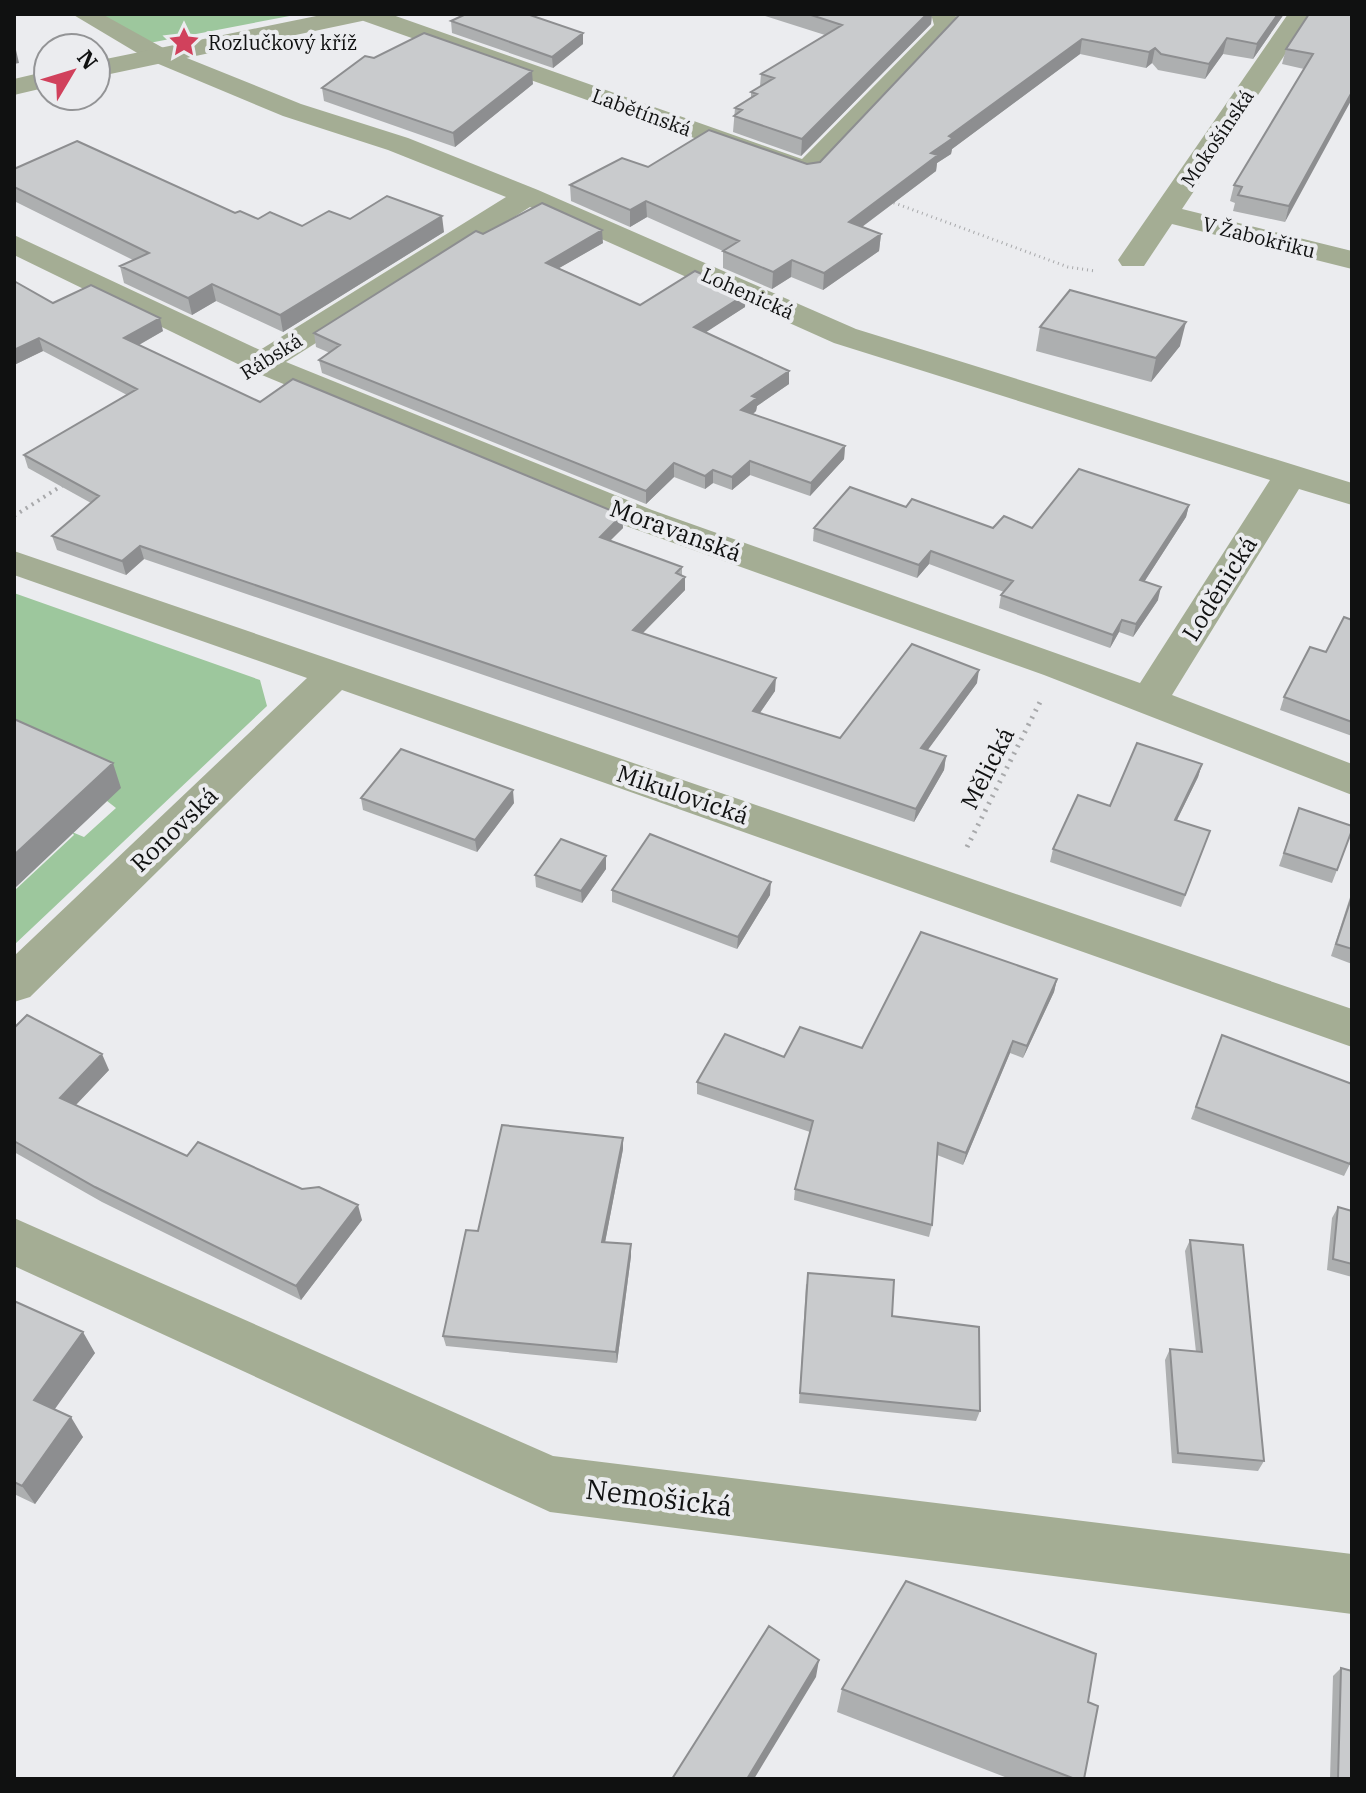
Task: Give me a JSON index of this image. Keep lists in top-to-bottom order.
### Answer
{
  "streets": {
    "street": [
      "Labětínská",
      "Mokošínská",
      "V Žabokřiku",
      "Lohenická",
      "Rábská",
      "Moravanská",
      "Loděnická",
      "Mikulovická",
      "Ronovská",
      "Nemošická"
    ],
    "path": ["Mělická"]
  },
  "crossings": [
    ["Mokošínská", "V Žabokřiku"],
    ["Lohenická", "Rábská"],
    ["Lohenická", "Loděnická"],
    ["Rábská", "Moravanská"],
    ["Moravanská", "Loděnická"],
    ["Moravanská", "Mělická"],
    ["Mělická", "Mikulovická"],
    ["Mikulovická", "Ronovská"]
  ],
  "places": {
    "place": ["Rozlučkový kříž"]
  },
  "north": "top right"
}
